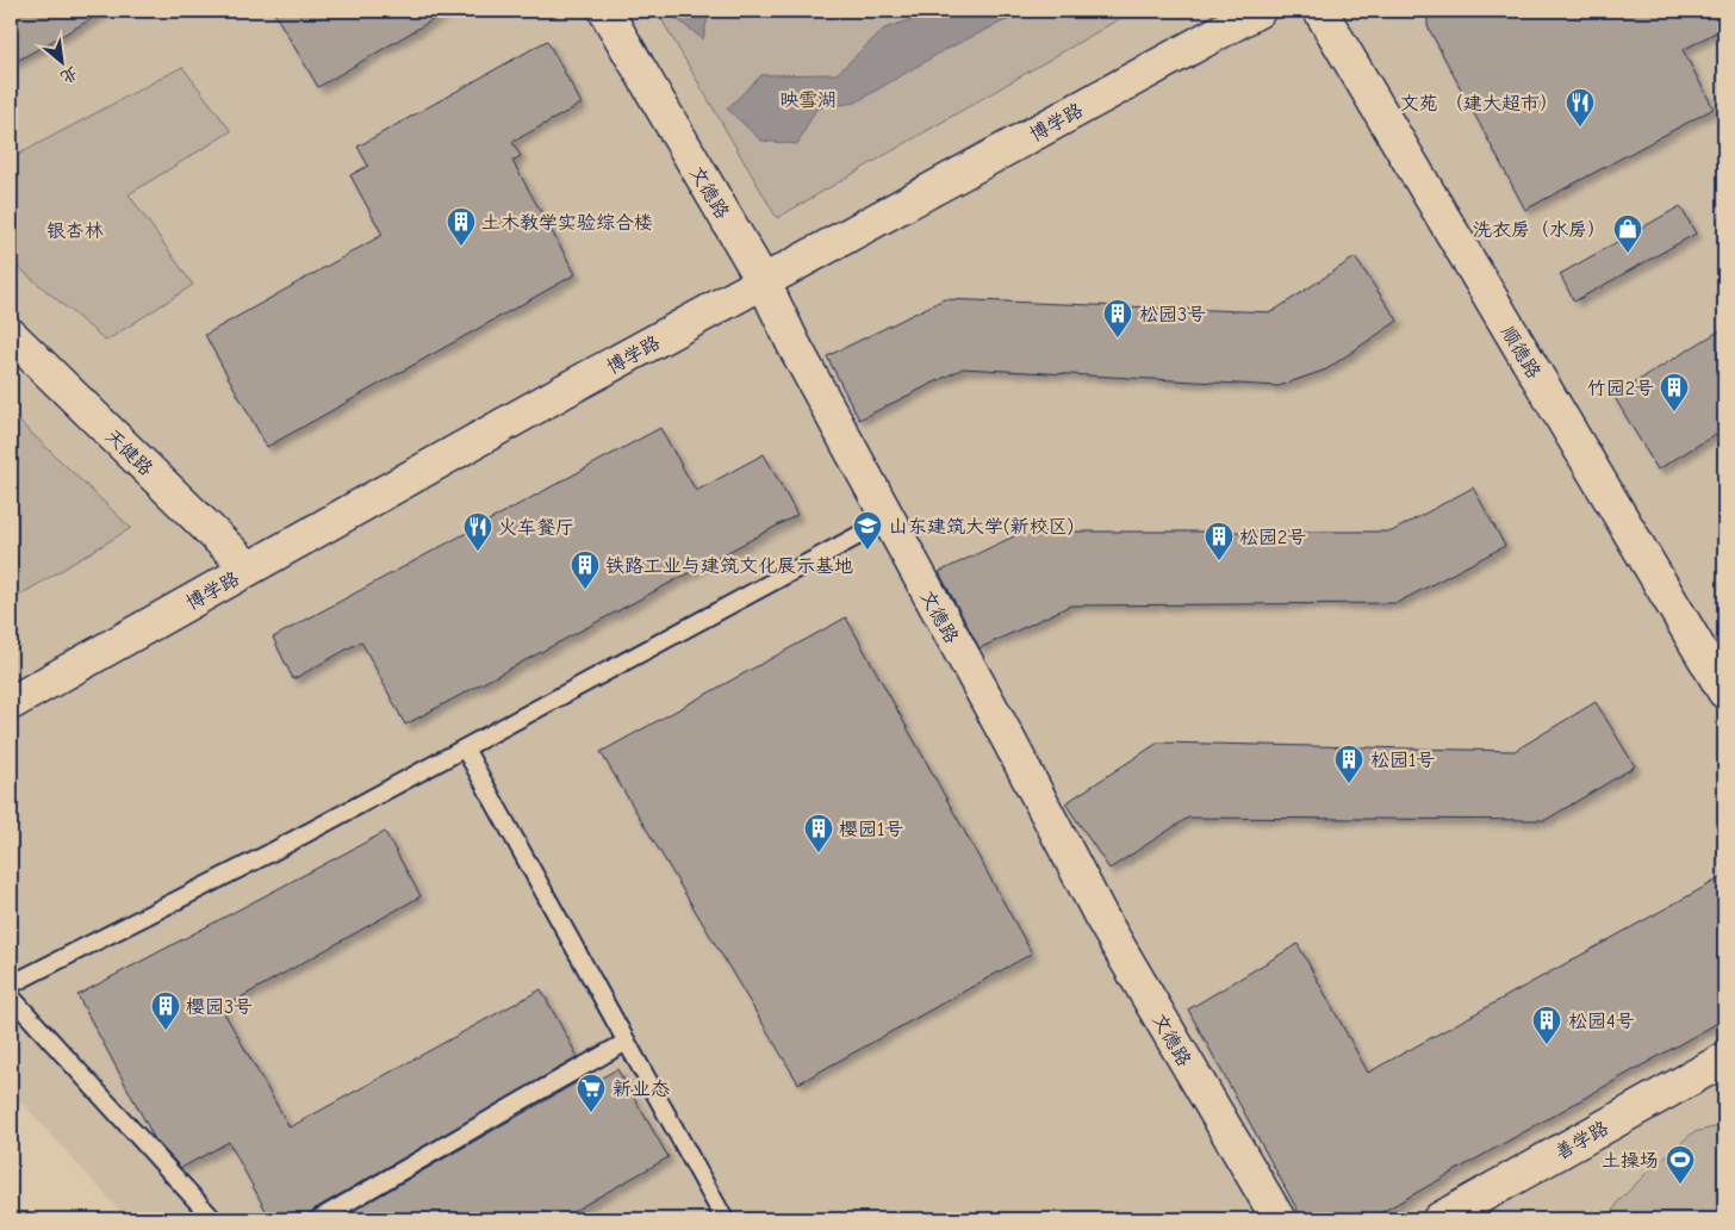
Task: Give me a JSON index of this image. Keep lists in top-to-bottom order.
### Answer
{
  "streets": {
    "street": [
      "博学路",
      "文德路",
      "顺德路",
      "天健路",
      "善学路"
    ]
  },
  "crossings": [
    ["博学路", "文德路"],
    ["博学路", "天健路"]
  ],
  "parks": ["映雪湖", "银杏林"],
  "places": {
    "restaurant": ["文苑 （建大超市）", "火车餐厅"],
    "building": [
      "土木教学实验综合楼",
      "松园3号",
      "竹园2号",
      "松园2号",
      "铁路工业与建筑文化展示基地",
      "松园1号",
      "樱园1号",
      "樱园3号",
      "松园4号"
    ],
    "shop": ["洗衣房（水房）"],
    "school or university": ["山东建筑大学(新校区)"],
    "supermarket": ["新业态"],
    "sports": ["土操场"]
  },
  "north": "bottom right"
}
